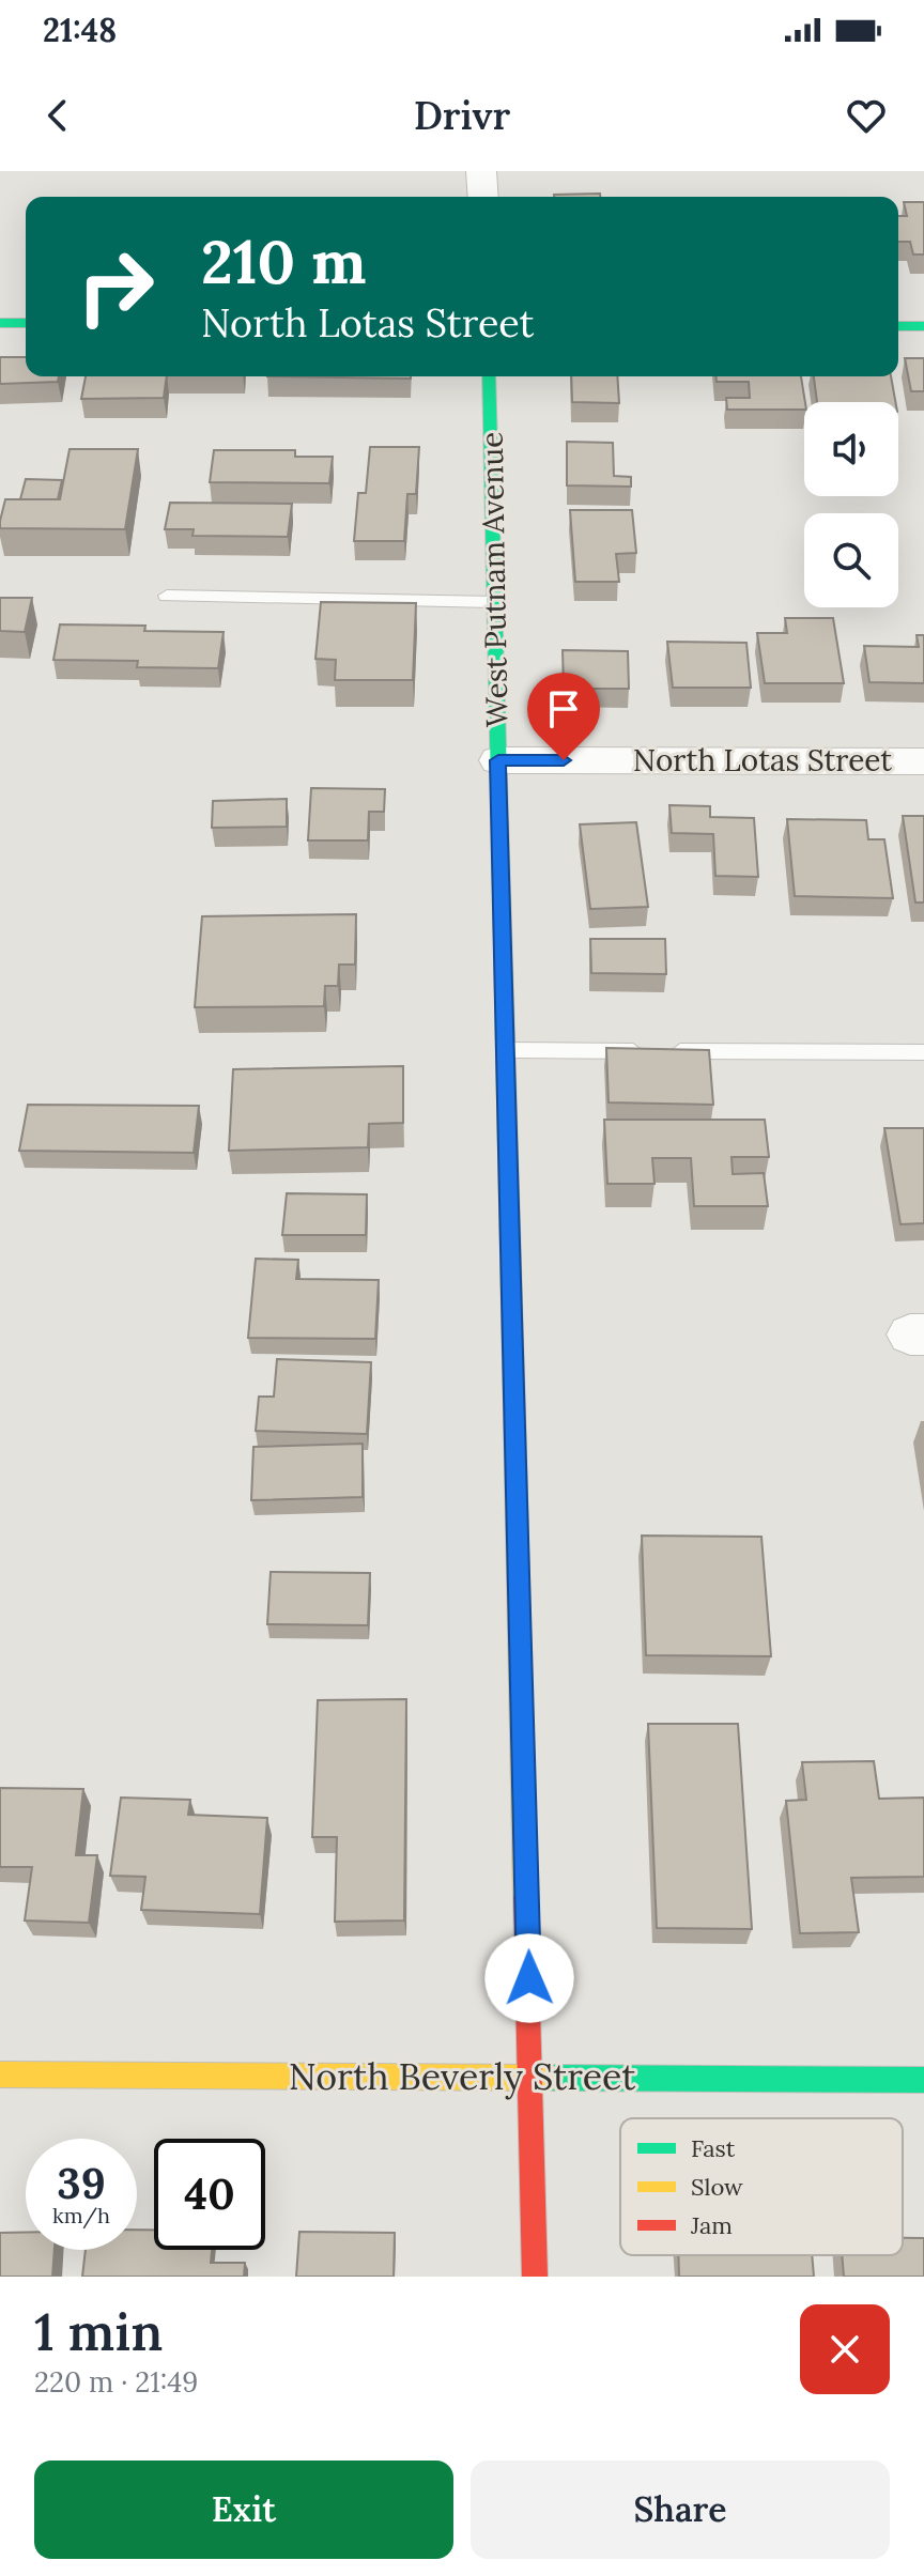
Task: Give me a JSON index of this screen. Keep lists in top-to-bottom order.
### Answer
{
  "streets": {
    "street": ["West Putnam Avenue", "North Lotas Street", "North Beverly Street"]
  },
  "crossings": [
    ["West Putnam Avenue", "North Lotas Street"],
    ["West Putnam Avenue", "North Beverly Street"]
  ],
  "legend": ["Fast", "Slow", "Jam"],
  "page": {
    "status": "21:48",
    "header": "Drivr",
    "turn": ["210 m", "North Lotas Street"],
    "speed": "39 km/h",
    "limit": "40",
    "heading": ["1 min", "220 m · 21:49"],
    "buttons": ["Exit", "Share"]
  }
}
